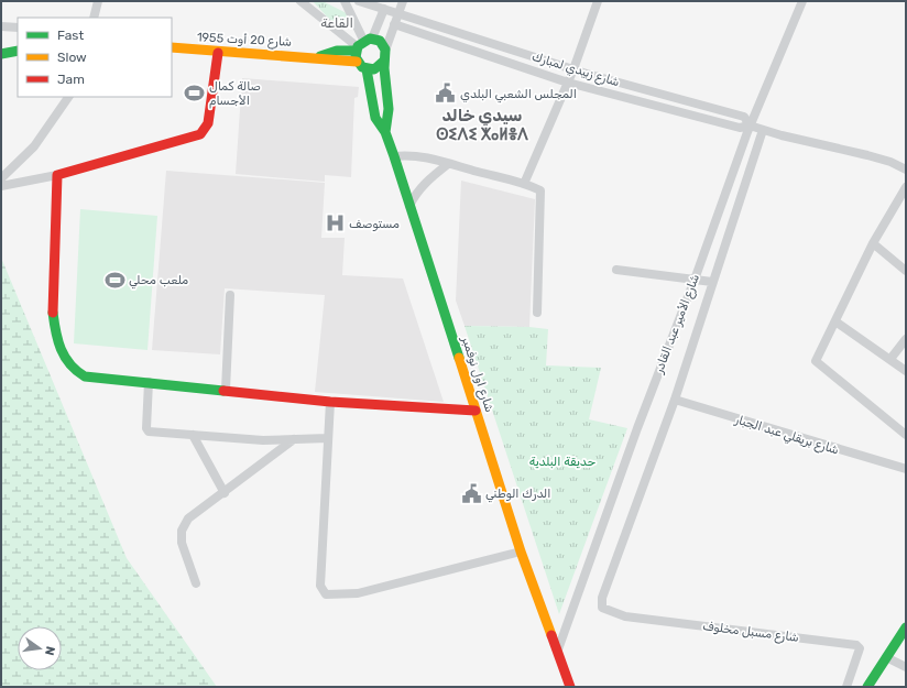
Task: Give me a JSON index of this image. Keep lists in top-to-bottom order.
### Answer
{
  "streets": {
    "main road": ["شارع 20 أوت 1955", "شارع اول نوفمبر"],
    "street": [
      "شارع زبيدي لمبارك",
      "شارع الأمير عبد القادر",
      "شارع بريقلي عبد الجبار",
      "شارع مسبل مخلوف"
    ]
  },
  "crossings": [
    ["شارع 20 أوت 1955", "شارع اول نوفمبر"],
    ["شارع زبيدي لمبارك", "شارع الأمير عبد القادر"],
    ["شارع الأمير عبد القادر", "شارع اول نوفمبر"],
    ["شارع الأمير عبد القادر", "شارع بريقلي عبد الجبار"],
    ["شارع الأمير عبد القادر", "شارع مسبل مخلوف"]
  ],
  "districts": ["القاعة", "سيدي خالد ⵙⵉⴷⵉ ⵅⴰⵍⴻⴷ"],
  "parks": ["حديقة البلدية"],
  "places": {
    "sports": ["صالة كمال الأجسام", "ملعب محلي"],
    "public building": ["المجلس الشعبي البلدي", "الدرك الوطني"],
    "hospital": ["مستوصف"]
  },
  "legend": ["Fast", "Slow", "Jam"],
  "north": "right"
}
